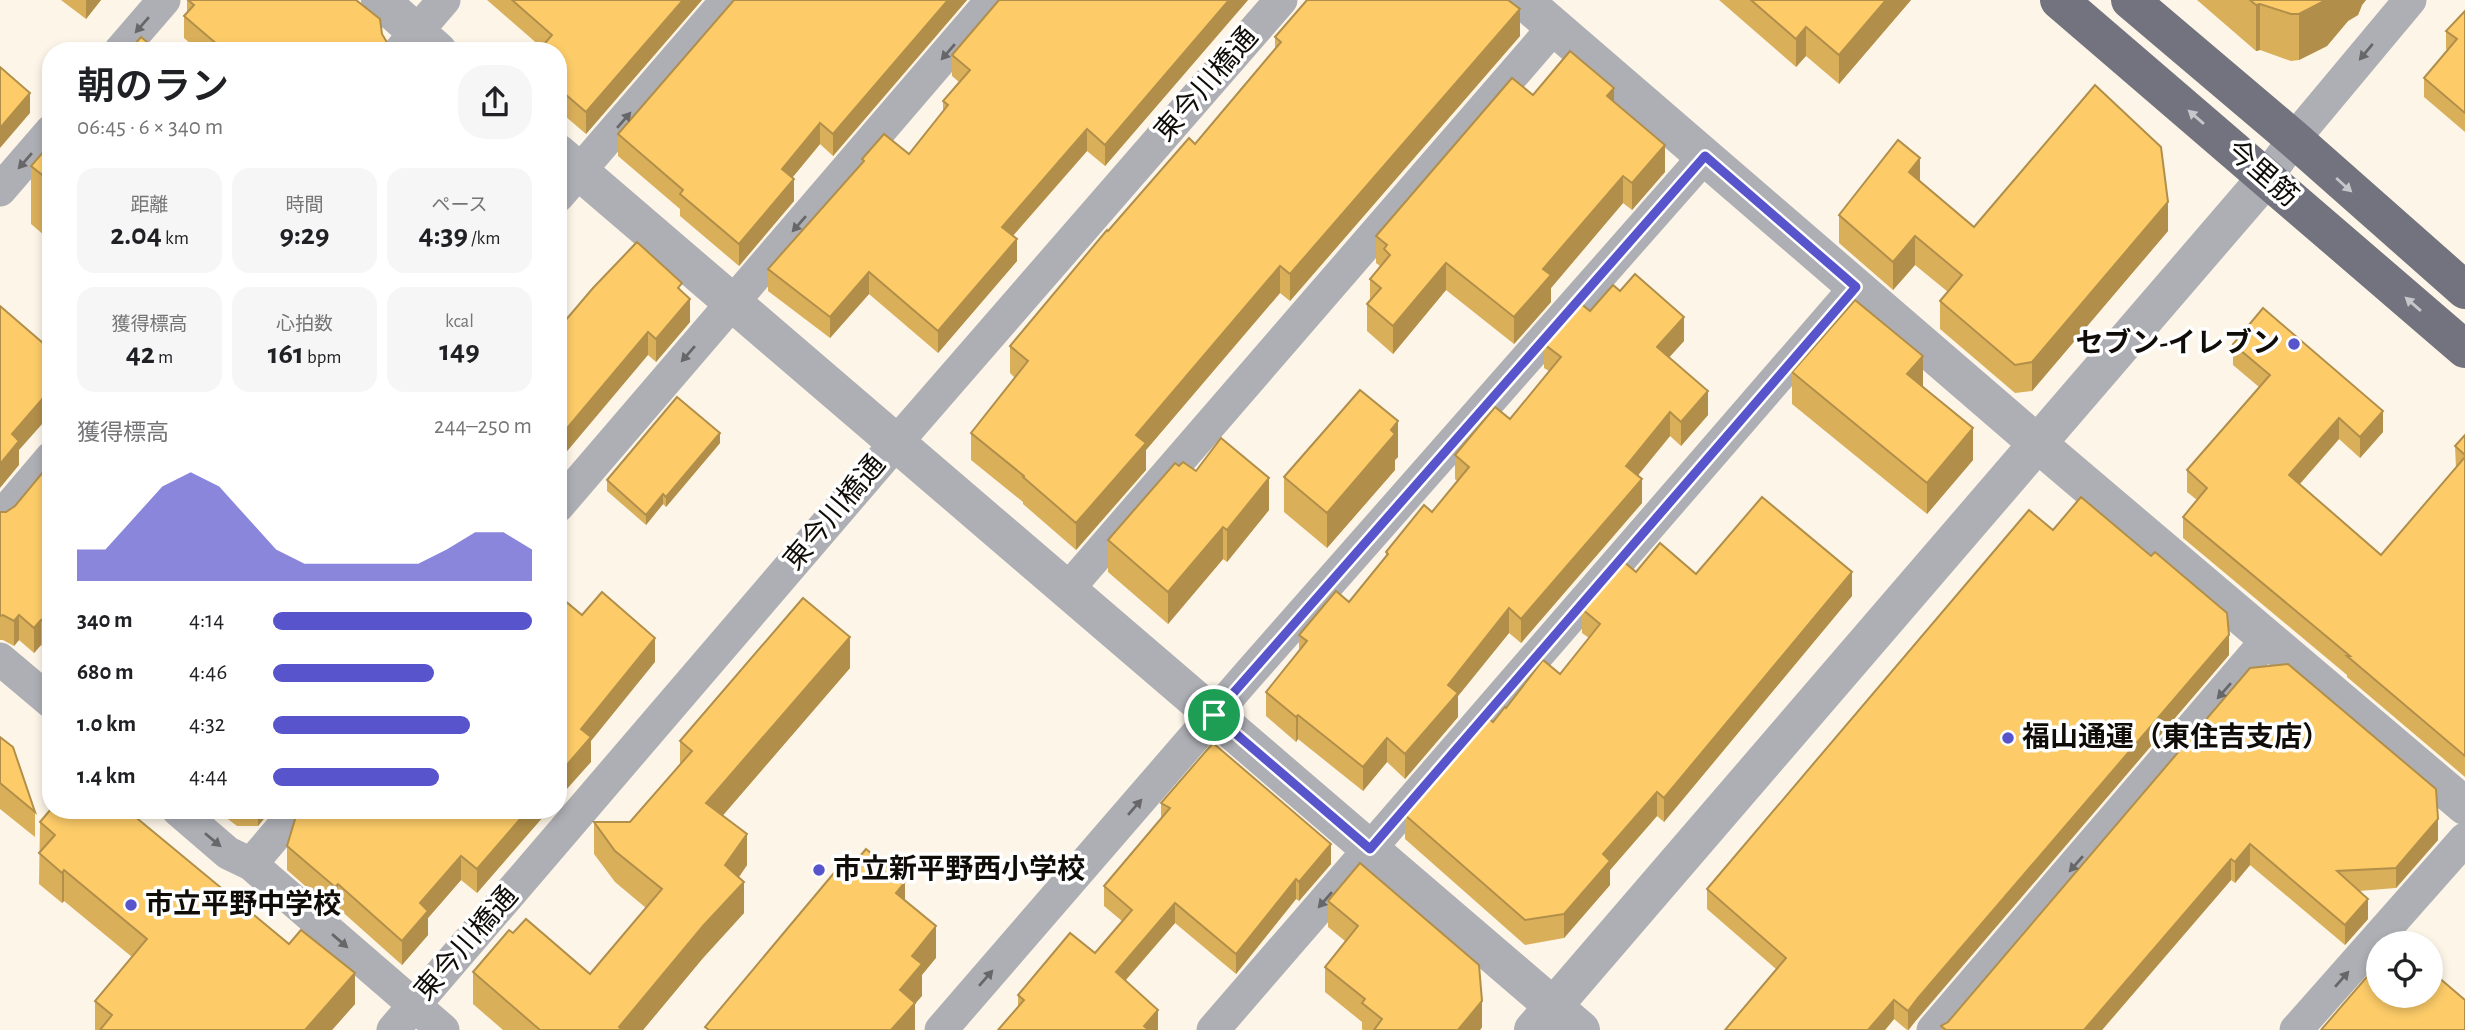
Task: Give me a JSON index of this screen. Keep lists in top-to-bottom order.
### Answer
{
  "streets": {
    "main road": ["今里筋"],
    "street": ["東今川橋通"]
  },
  "places": [
    "セブン-イレブン",
    "福山通運（東住吉支店）",
    "市立新平野西小学校",
    "市立平野中学校"
  ],
  "page": {
    "heading": ["朝のラン", "06:45 · 6 × 340 m"],
    "stats": [
      ["距離", "2.04 km"],
      ["時間", "9:29"],
      ["ペース", "4:39 /km"],
      ["獲得標高", "42 m"],
      ["心拍数", "161 bpm"],
      ["kcal", "149"]
    ],
    "chart": ["獲得標高", "244–250 m"],
    "list": [
      {
        "name": "340 m",
        "note": "4:14"
      },
      {
        "name": "680 m",
        "note": "4:46"
      },
      {
        "name": "1.0 km",
        "note": "4:32"
      },
      {
        "name": "1.4 km",
        "note": "4:44"
      }
    ]
  }
}
